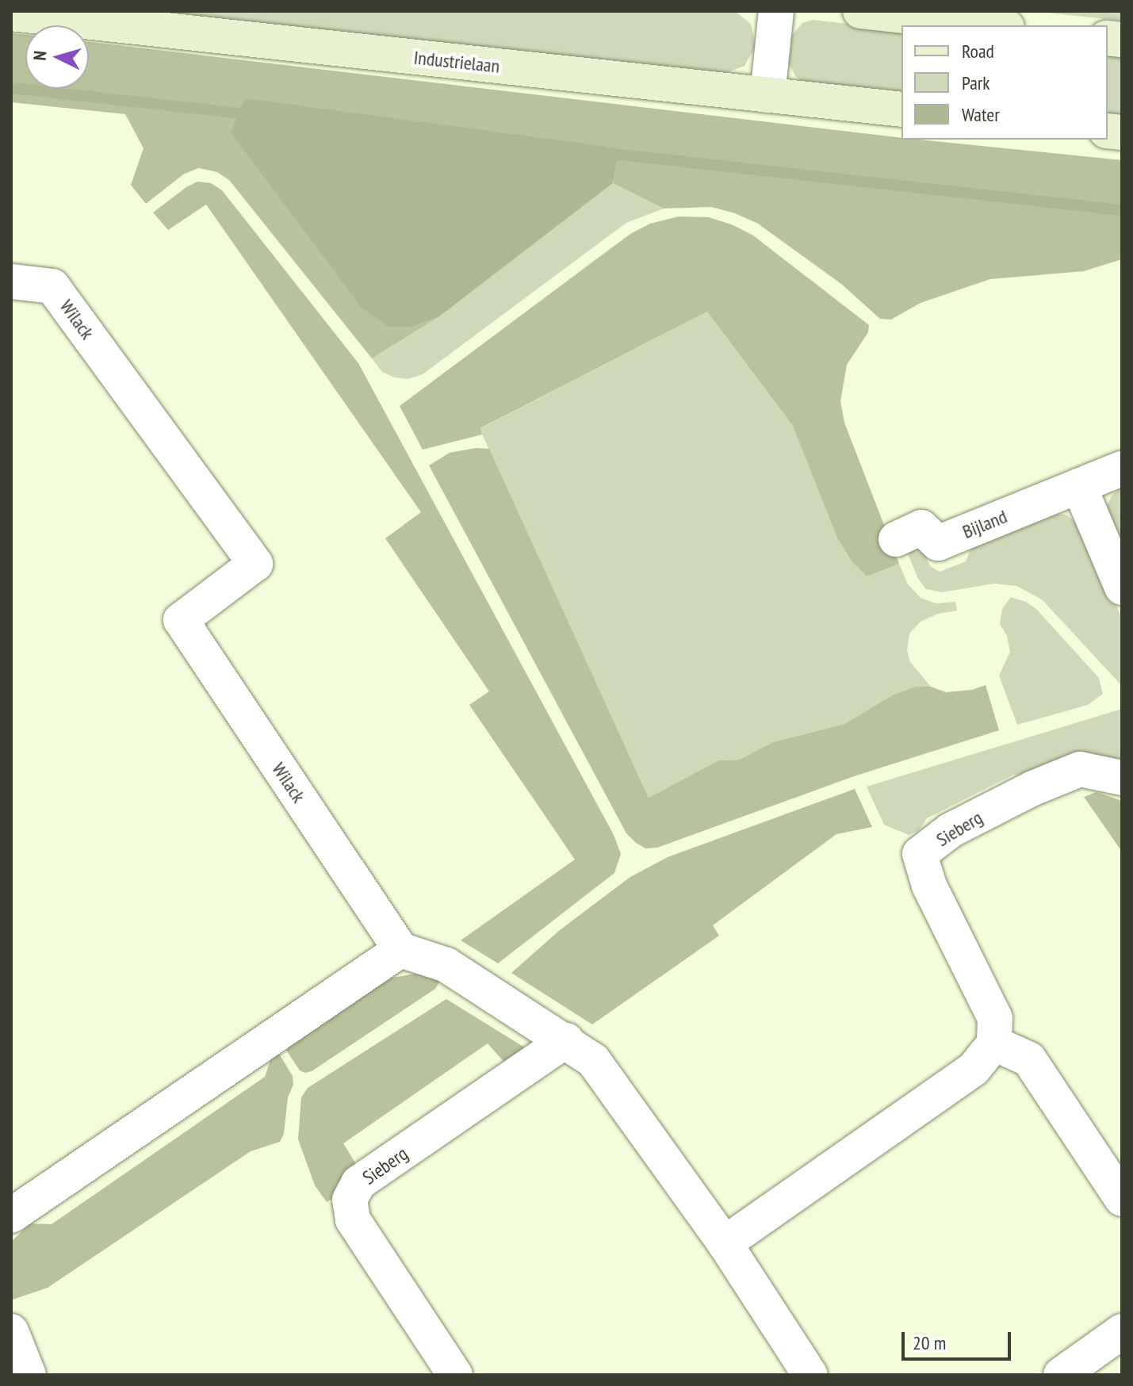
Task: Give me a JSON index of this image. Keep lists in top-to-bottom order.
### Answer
{
  "streets": {
    "main road": ["Industrielaan"],
    "street": ["Wilack", "Bijland", "Sieberg"]
  },
  "legend": ["Road", "Park", "Water"],
  "scale_bar": "20 m",
  "north": "left"
}
